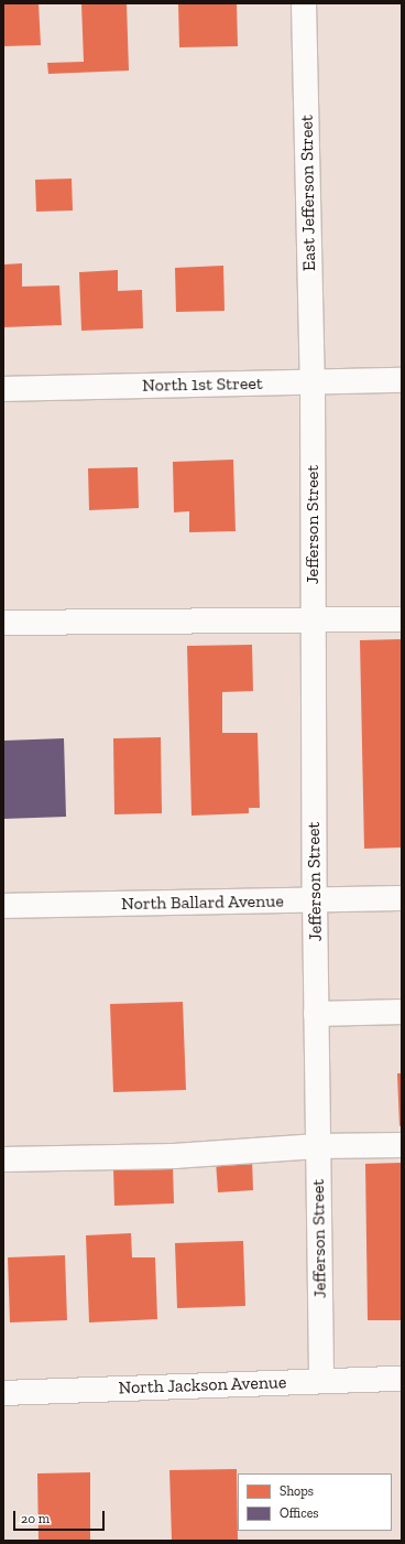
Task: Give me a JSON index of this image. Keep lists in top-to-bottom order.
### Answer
{
  "streets": {
    "street": [
      "East Jefferson Street",
      "North 1st Street",
      "Jefferson Street",
      "North Ballard Avenue",
      "North Jackson Avenue"
    ]
  },
  "crossings": [
    ["East Jefferson Street", "North 1st Street"],
    ["East Jefferson Street", "Jefferson Street"],
    ["North 1st Street", "Jefferson Street"],
    ["Jefferson Street", "North Ballard Avenue"],
    ["Jefferson Street", "North Jackson Avenue"]
  ],
  "legend": ["Shops", "Offices"],
  "scale_bar": "20 m"
}
